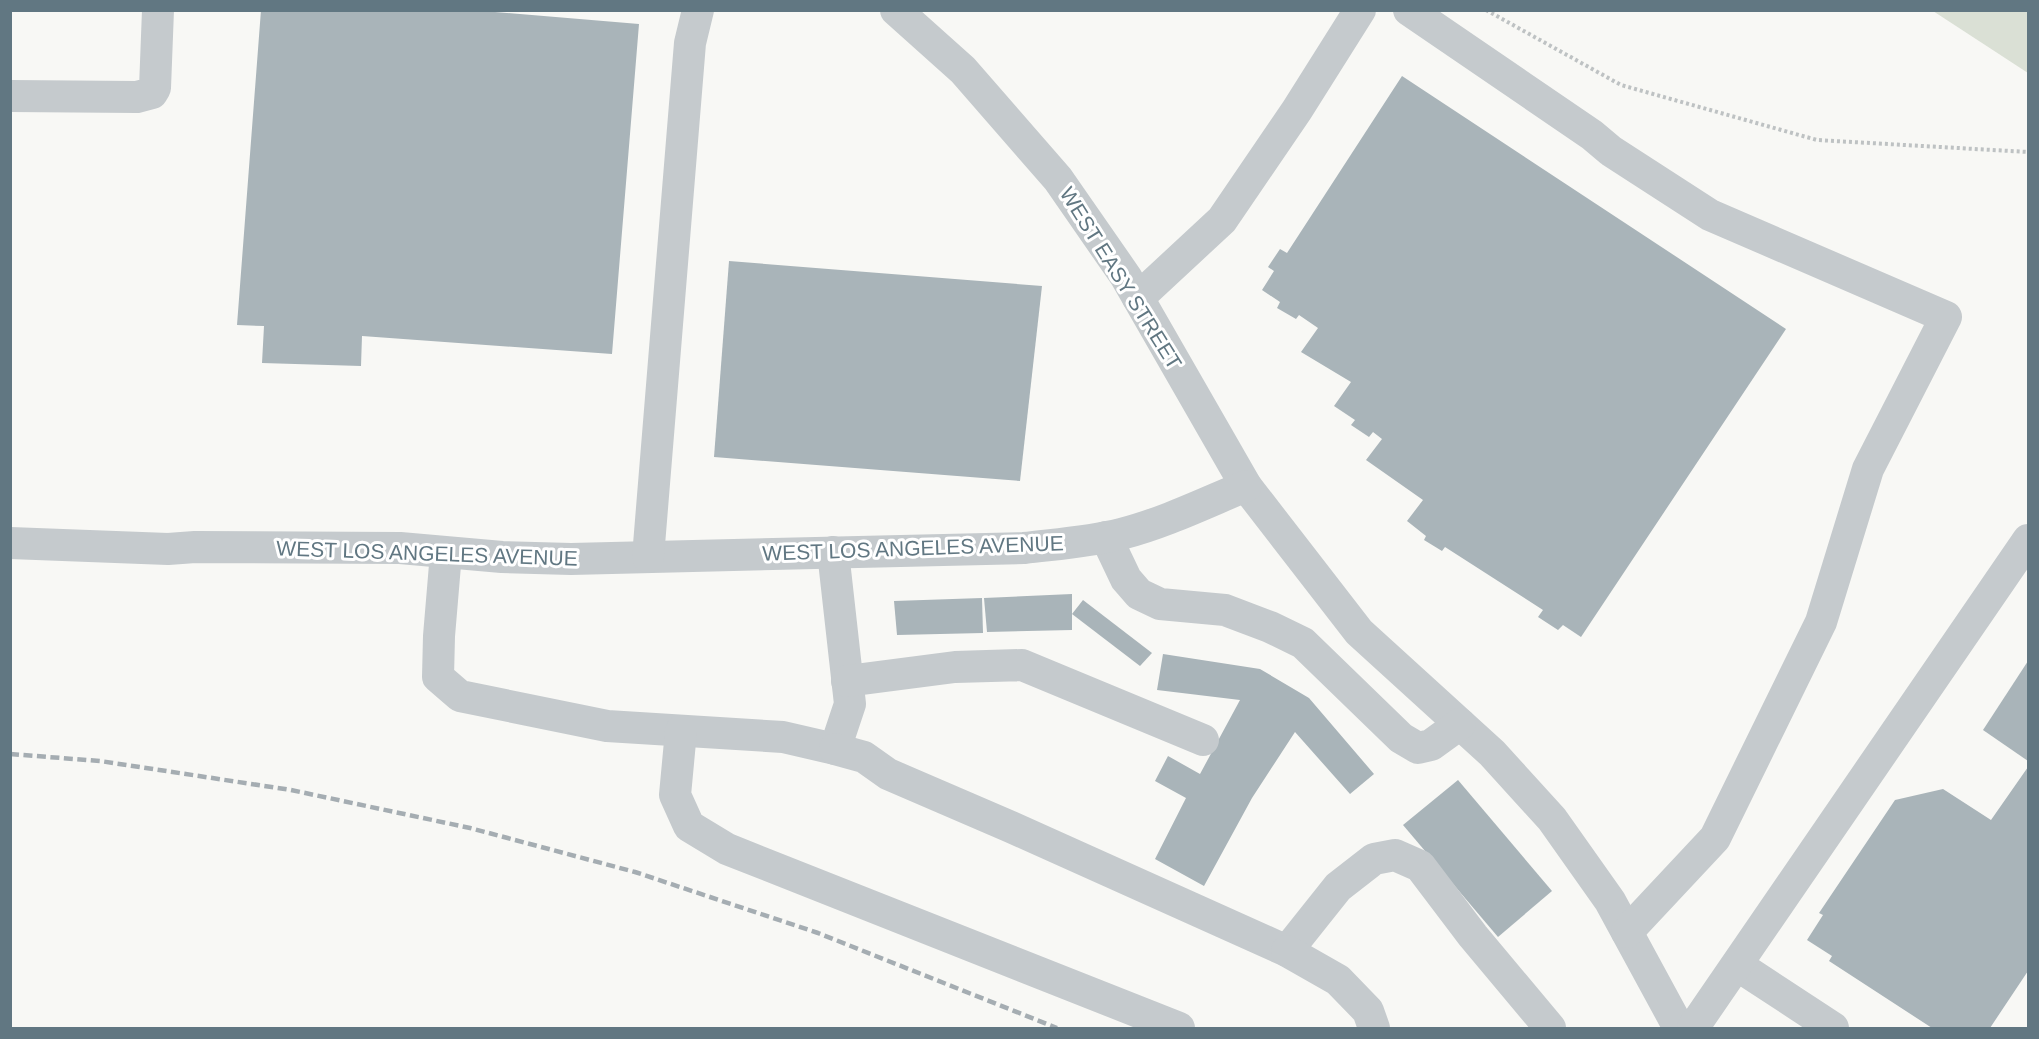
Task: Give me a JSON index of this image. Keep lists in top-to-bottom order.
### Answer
{
  "streets": {
    "street": ["WEST EASY STREET", "WEST LOS ANGELES AVENUE"]
  },
  "crossings": [
    ["WEST EASY STREET", "WEST LOS ANGELES AVENUE"]
  ]
}
